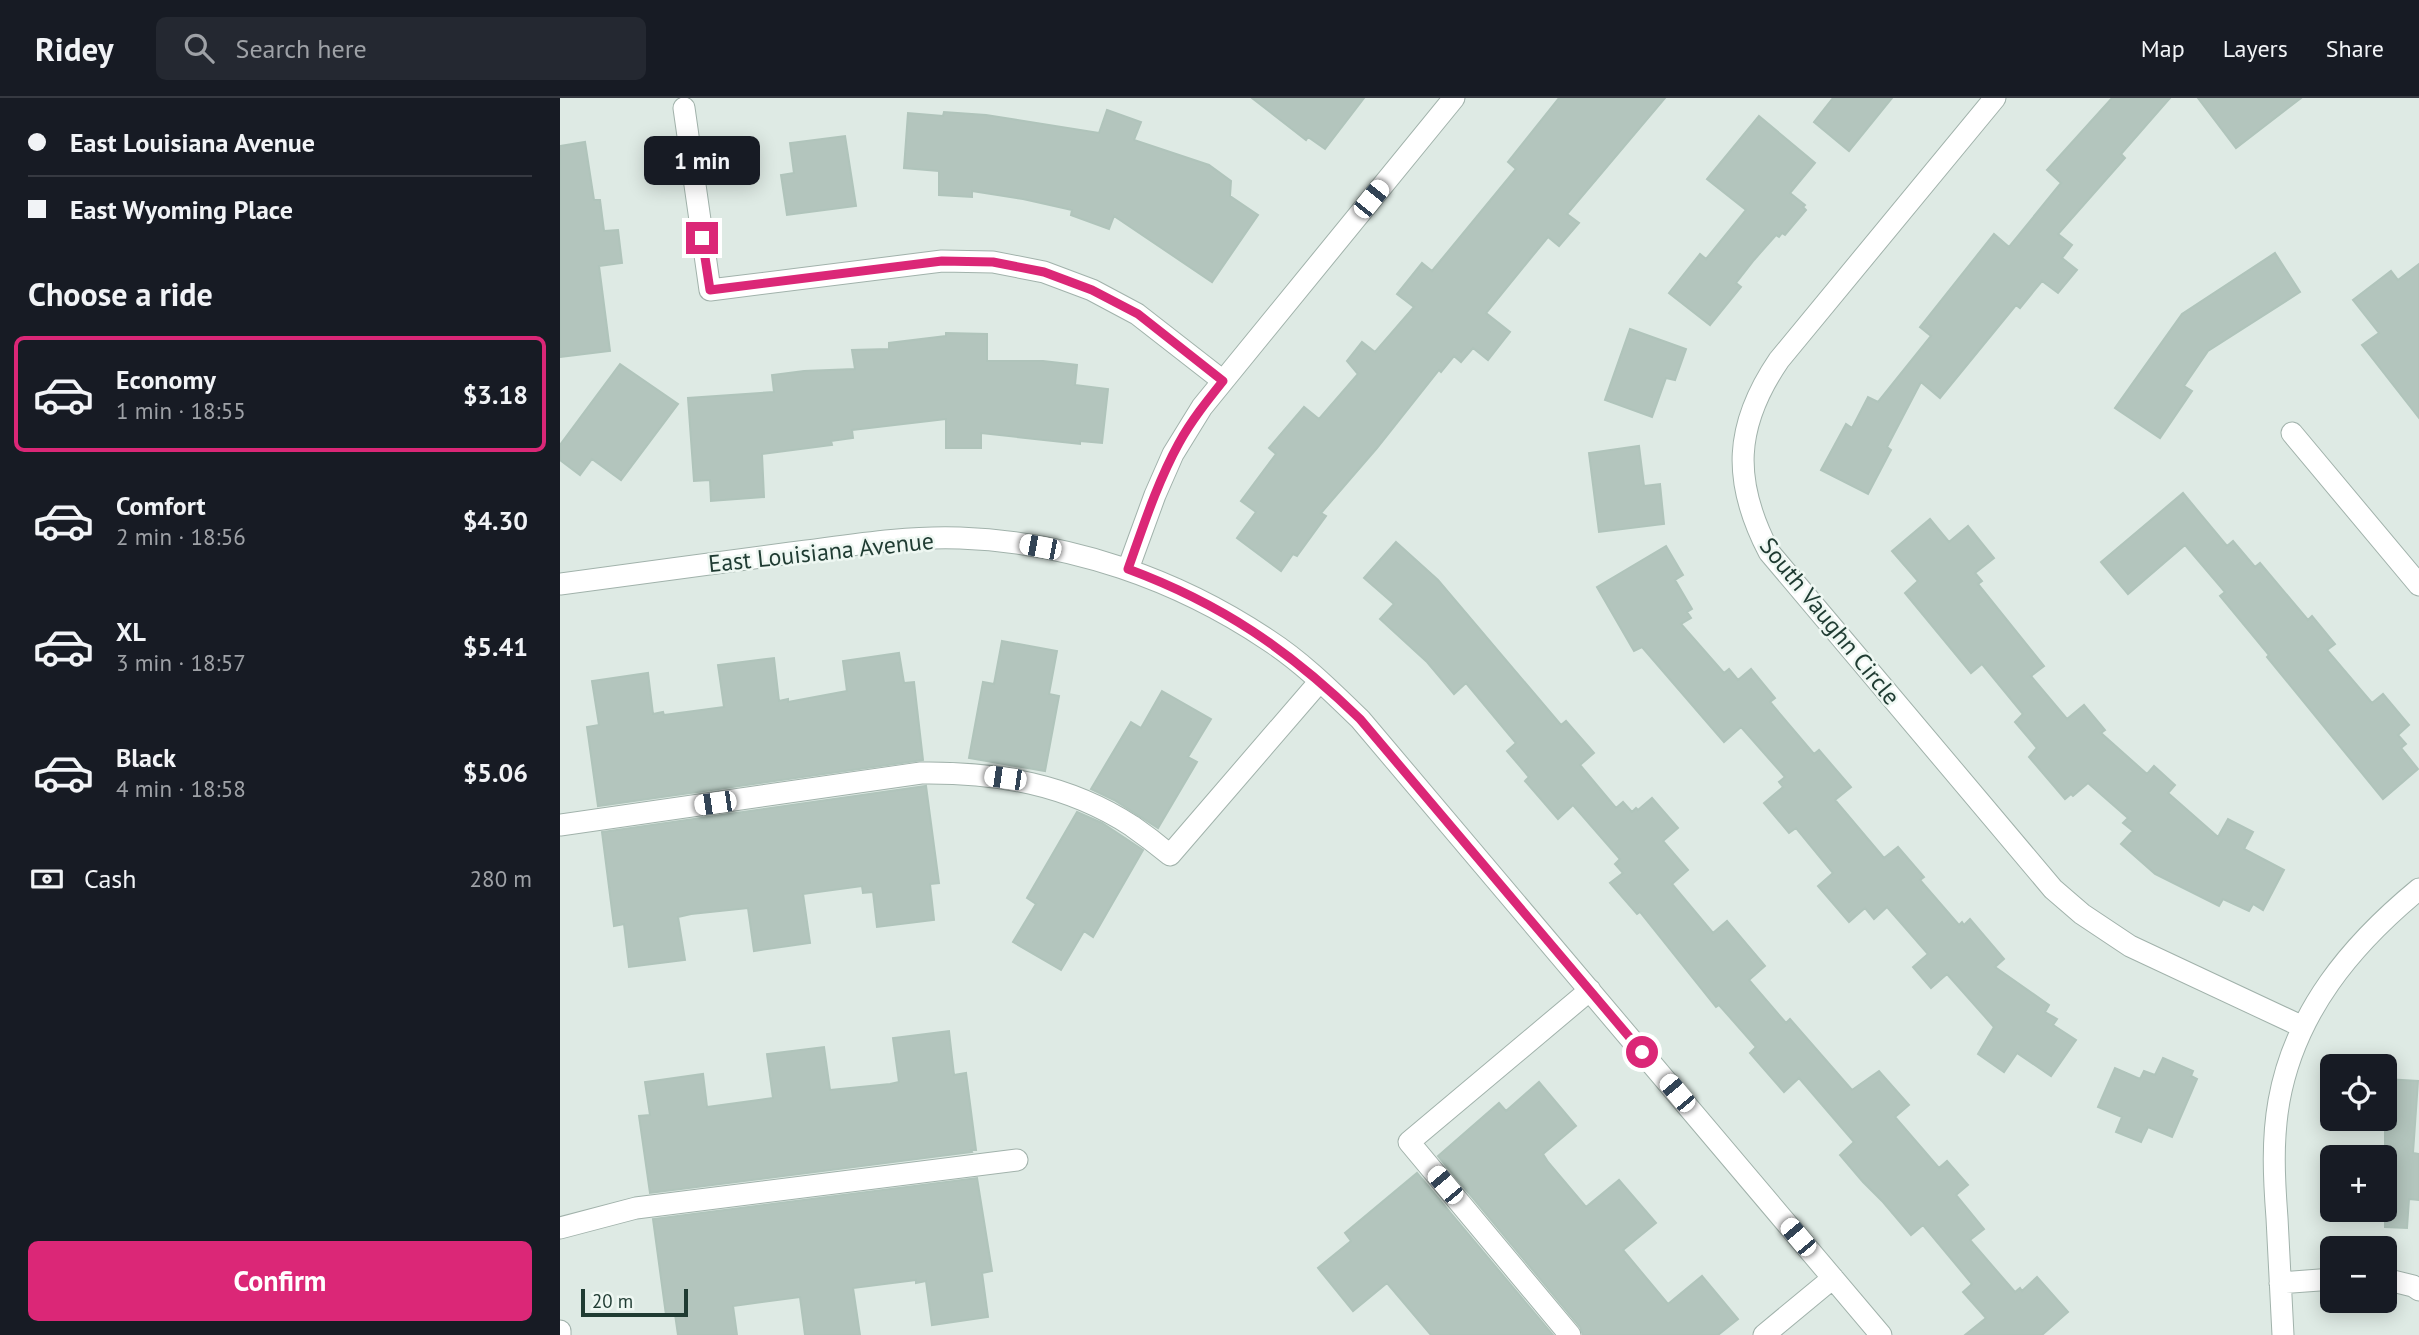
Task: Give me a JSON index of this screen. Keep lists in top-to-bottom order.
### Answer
{
  "streets": {
    "street": ["East Louisiana Avenue", "South Vaughn Circle"]
  },
  "scale_bar": "20 m",
  "page": {
    "header": "Ridey",
    "search": "Search here",
    "nav": ["Map", "Layers", "Share"],
    "banner": ["East Louisiana Avenue", "East Wyoming Place"],
    "bubble": "1 min",
    "heading": "Choose a ride",
    "list": [
      {
        "name": "Economy",
        "note": "1 min · 18:55",
        "value": "$3.18"
      },
      {
        "name": "Comfort",
        "note": "2 min · 18:56",
        "value": "$4.30"
      },
      {
        "name": "XL",
        "note": "3 min · 18:57",
        "value": "$5.41"
      },
      {
        "name": "Black",
        "note": "4 min · 18:58",
        "value": "$5.06"
      }
    ],
    "pay": ["Cash", "280 m"],
    "map_buttons": ["+", "−"],
    "buttons": "Confirm",
    "scale": "20 m"
  }
}
